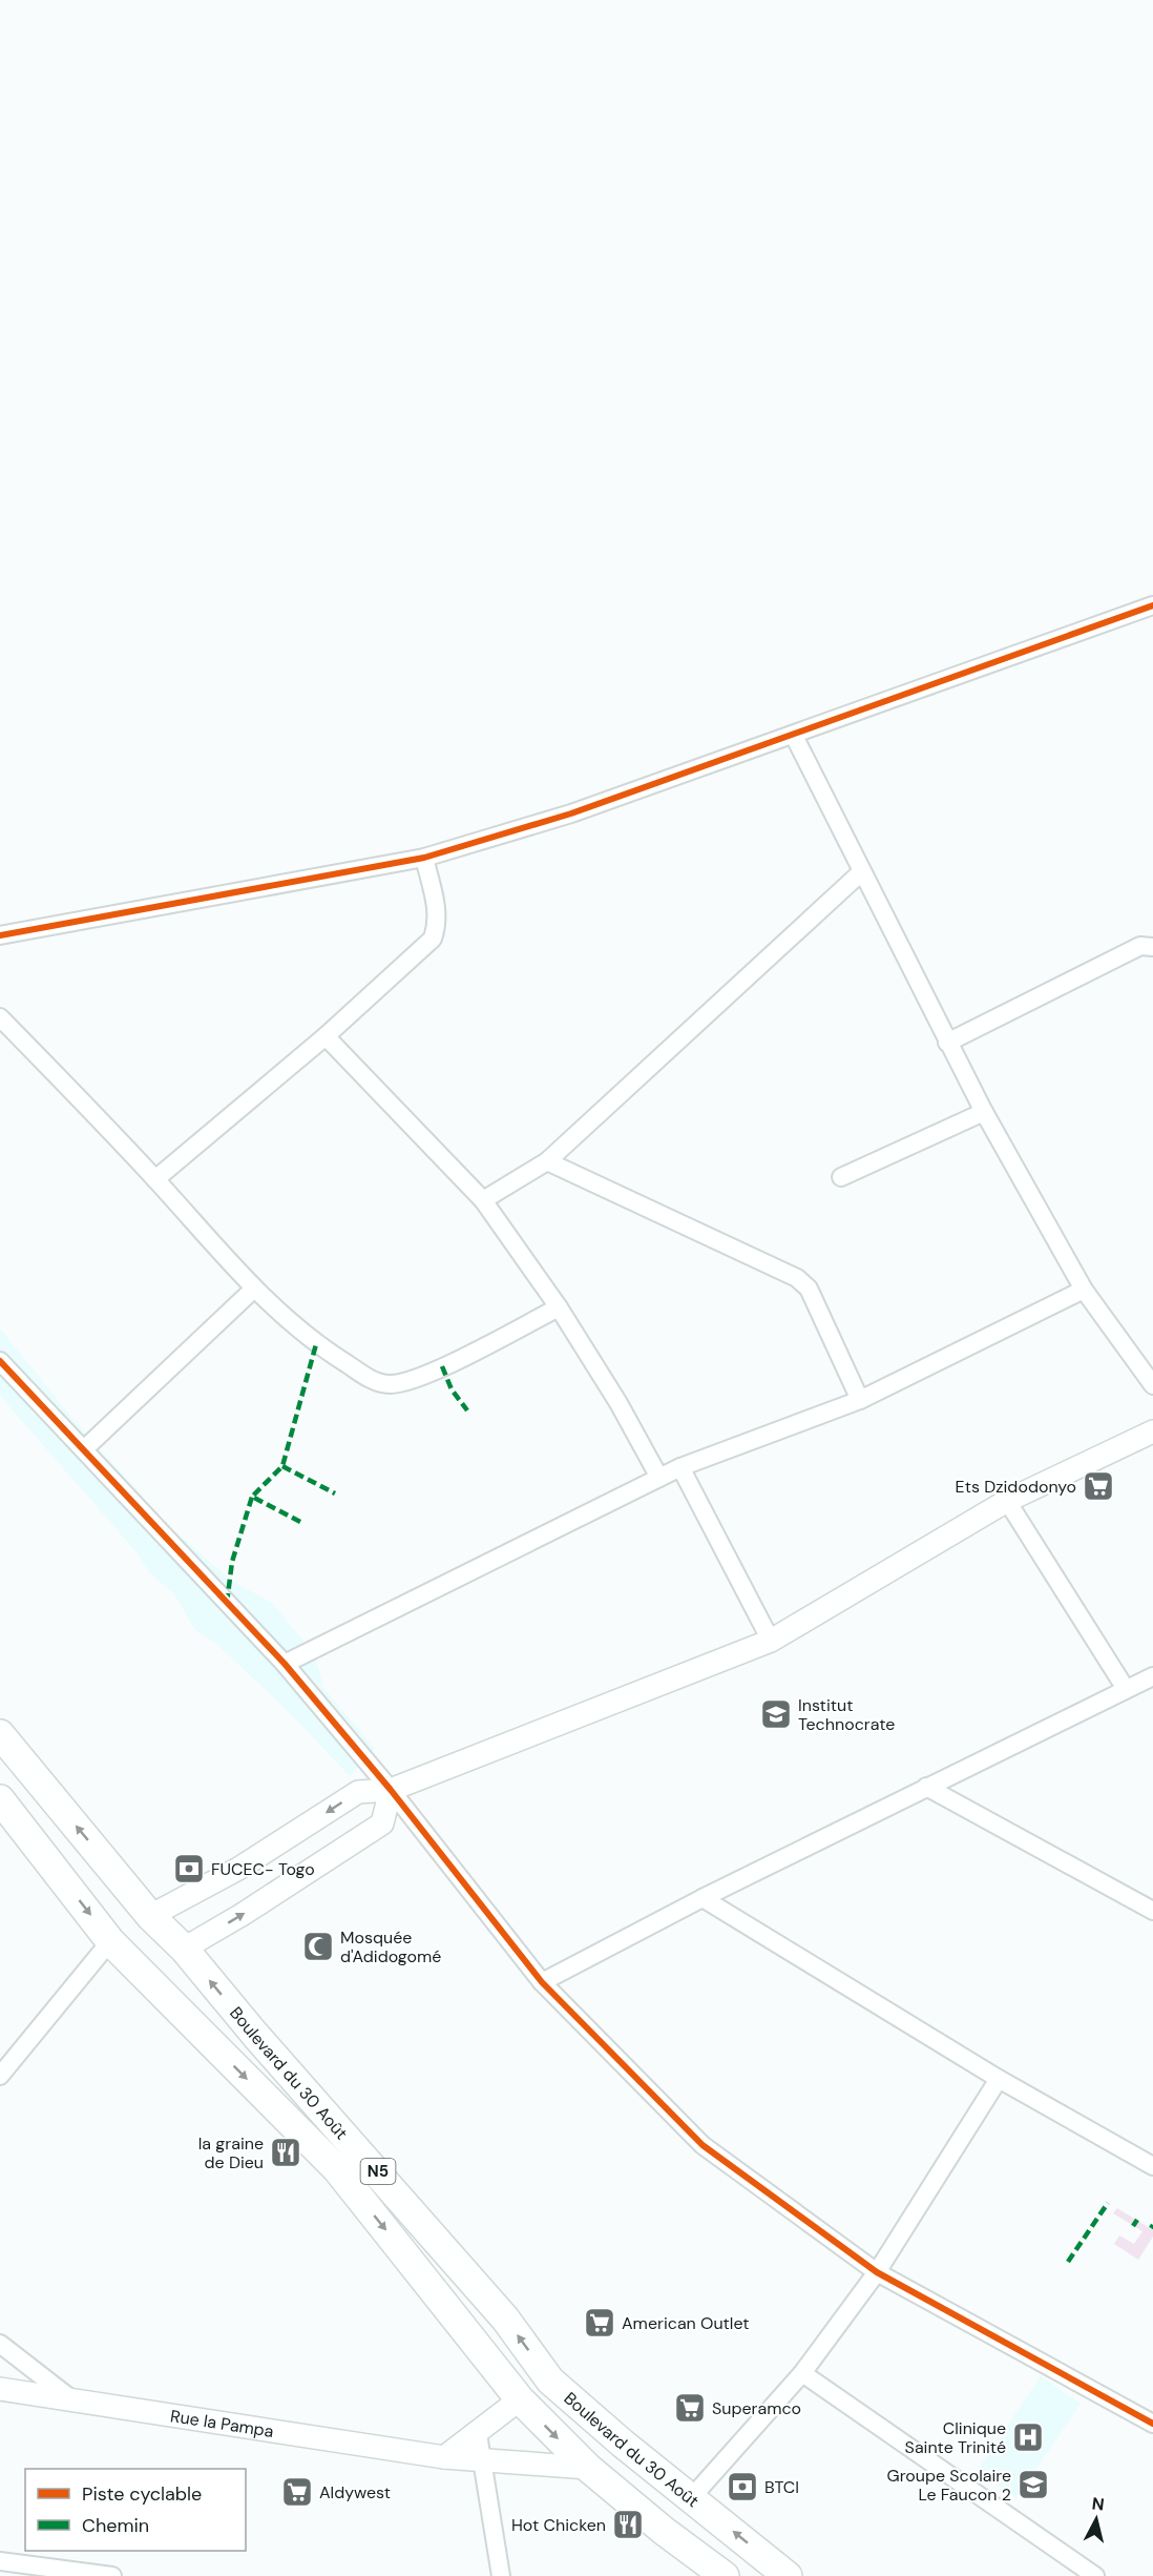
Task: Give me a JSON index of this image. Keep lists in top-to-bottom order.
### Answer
{
  "streets": {
    "highway": ["Boulevard du 30 Août", "N5"],
    "street": ["Rue la Pampa"]
  },
  "crossings": [
    ["Boulevard du 30 Août", "Rue la Pampa"]
  ],
  "places": {
    "supermarket": [
      "Ets Dzidodonyo",
      "American Outlet",
      "Superamco",
      "Aldywest"
    ],
    "school or university": ["Institut Technocrate", "Groupe Scolaire Le Faucon 2"],
    "bank": ["FUCEC- Togo", "BTCI"],
    "mosque": ["Mosquée d'Adidogomé"],
    "restaurant": ["la graine de Dieu", "Hot Chicken"],
    "hospital": ["Clinique Sainte Trinité"]
  },
  "legend": ["Piste cyclable", "Chemin"],
  "north": "top"
}
